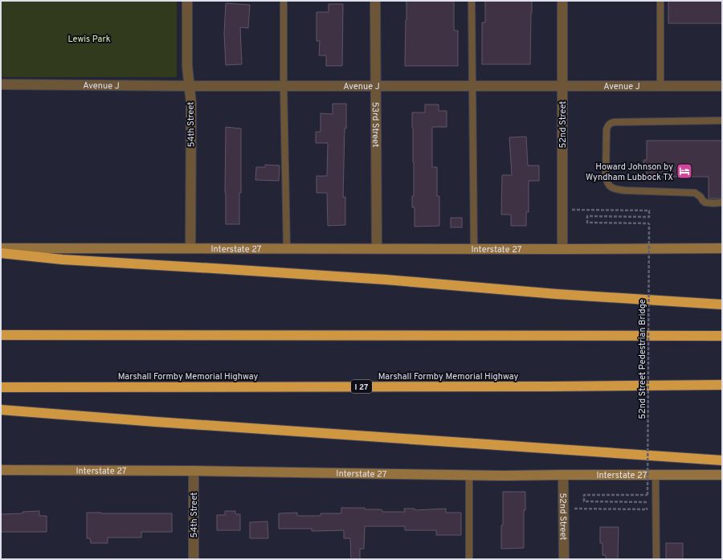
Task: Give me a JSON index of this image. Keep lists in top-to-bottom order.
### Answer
{
  "streets": {
    "highway": ["Marshall Formby Memorial Highway", "I 27"],
    "main road": ["Interstate 27"],
    "street": [
      "Avenue J",
      "54th Street",
      "53rd Street",
      "52nd Street"
    ],
    "path": ["52nd Street Pedestrian Bridge"]
  },
  "crossings": [
    ["Avenue J", "54th Street"],
    ["Avenue J", "53rd Street"],
    ["Avenue J", "52nd Street"],
    ["54th Street", "Interstate 27"],
    ["53rd Street", "Interstate 27"],
    ["52nd Street", "Interstate 27"],
    ["52nd Street", "52nd Street Pedestrian Bridge"]
  ],
  "parks": ["Lewis Park"],
  "places": {
    "hotel": ["Howard Johnson by Wyndham Lubbock TX"]
  }
}
